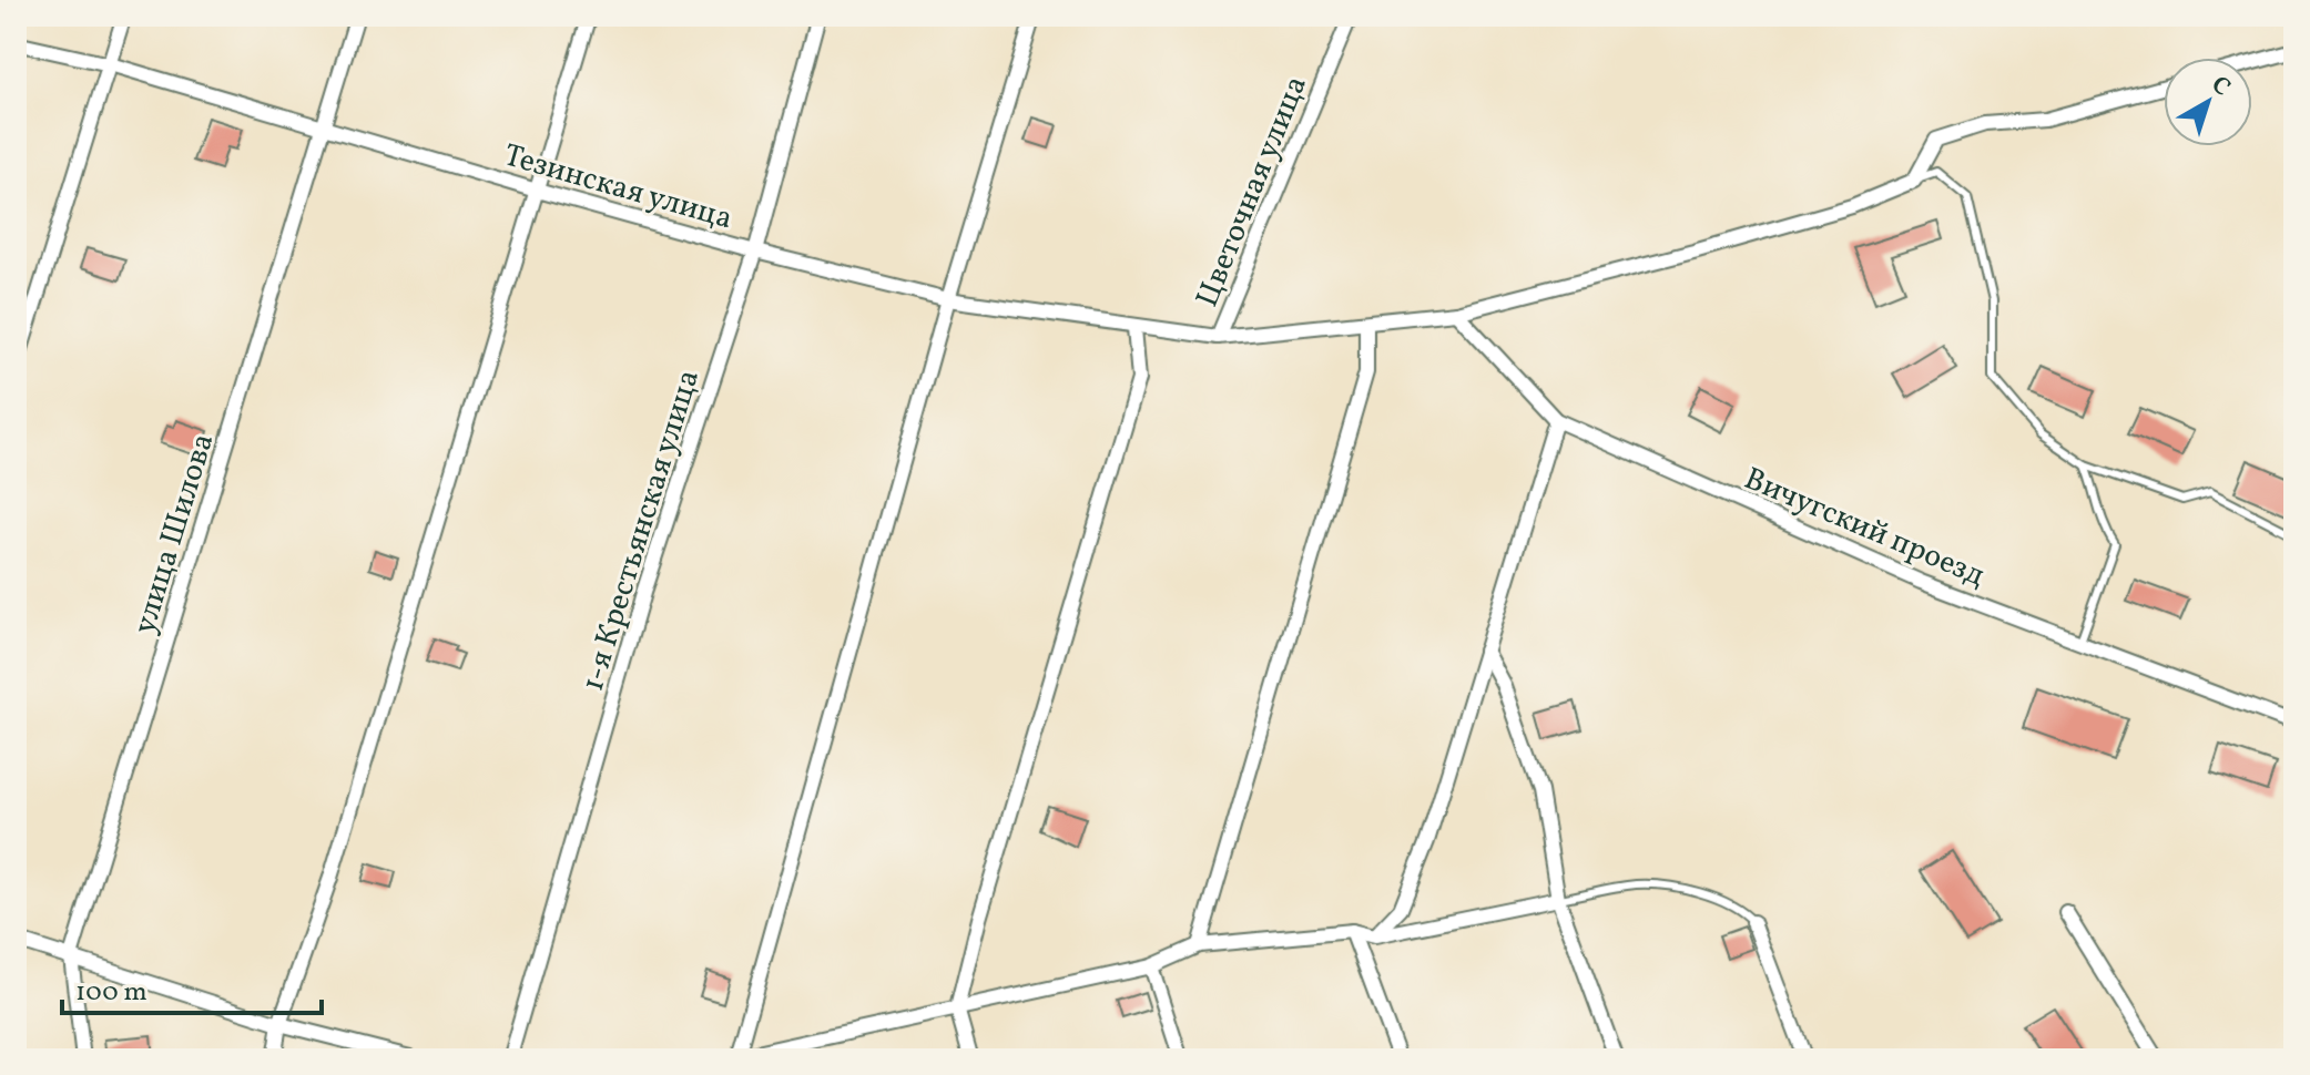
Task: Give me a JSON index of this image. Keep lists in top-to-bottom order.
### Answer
{
  "streets": {
    "street": [
      "Тезинская улица",
      "Цветочная улица",
      "Вичугский проезд",
      "1-я Крестьянская улица",
      "улица Шилова"
    ]
  },
  "crossings": [
    ["Тезинская улица", "Цветочная улица"],
    ["Тезинская улица", "Вичугский проезд"],
    ["Тезинская улица", "1-я Крестьянская улица"],
    ["Тезинская улица", "улица Шилова"]
  ],
  "scale_bar": "100 m",
  "north": "top right"
}
